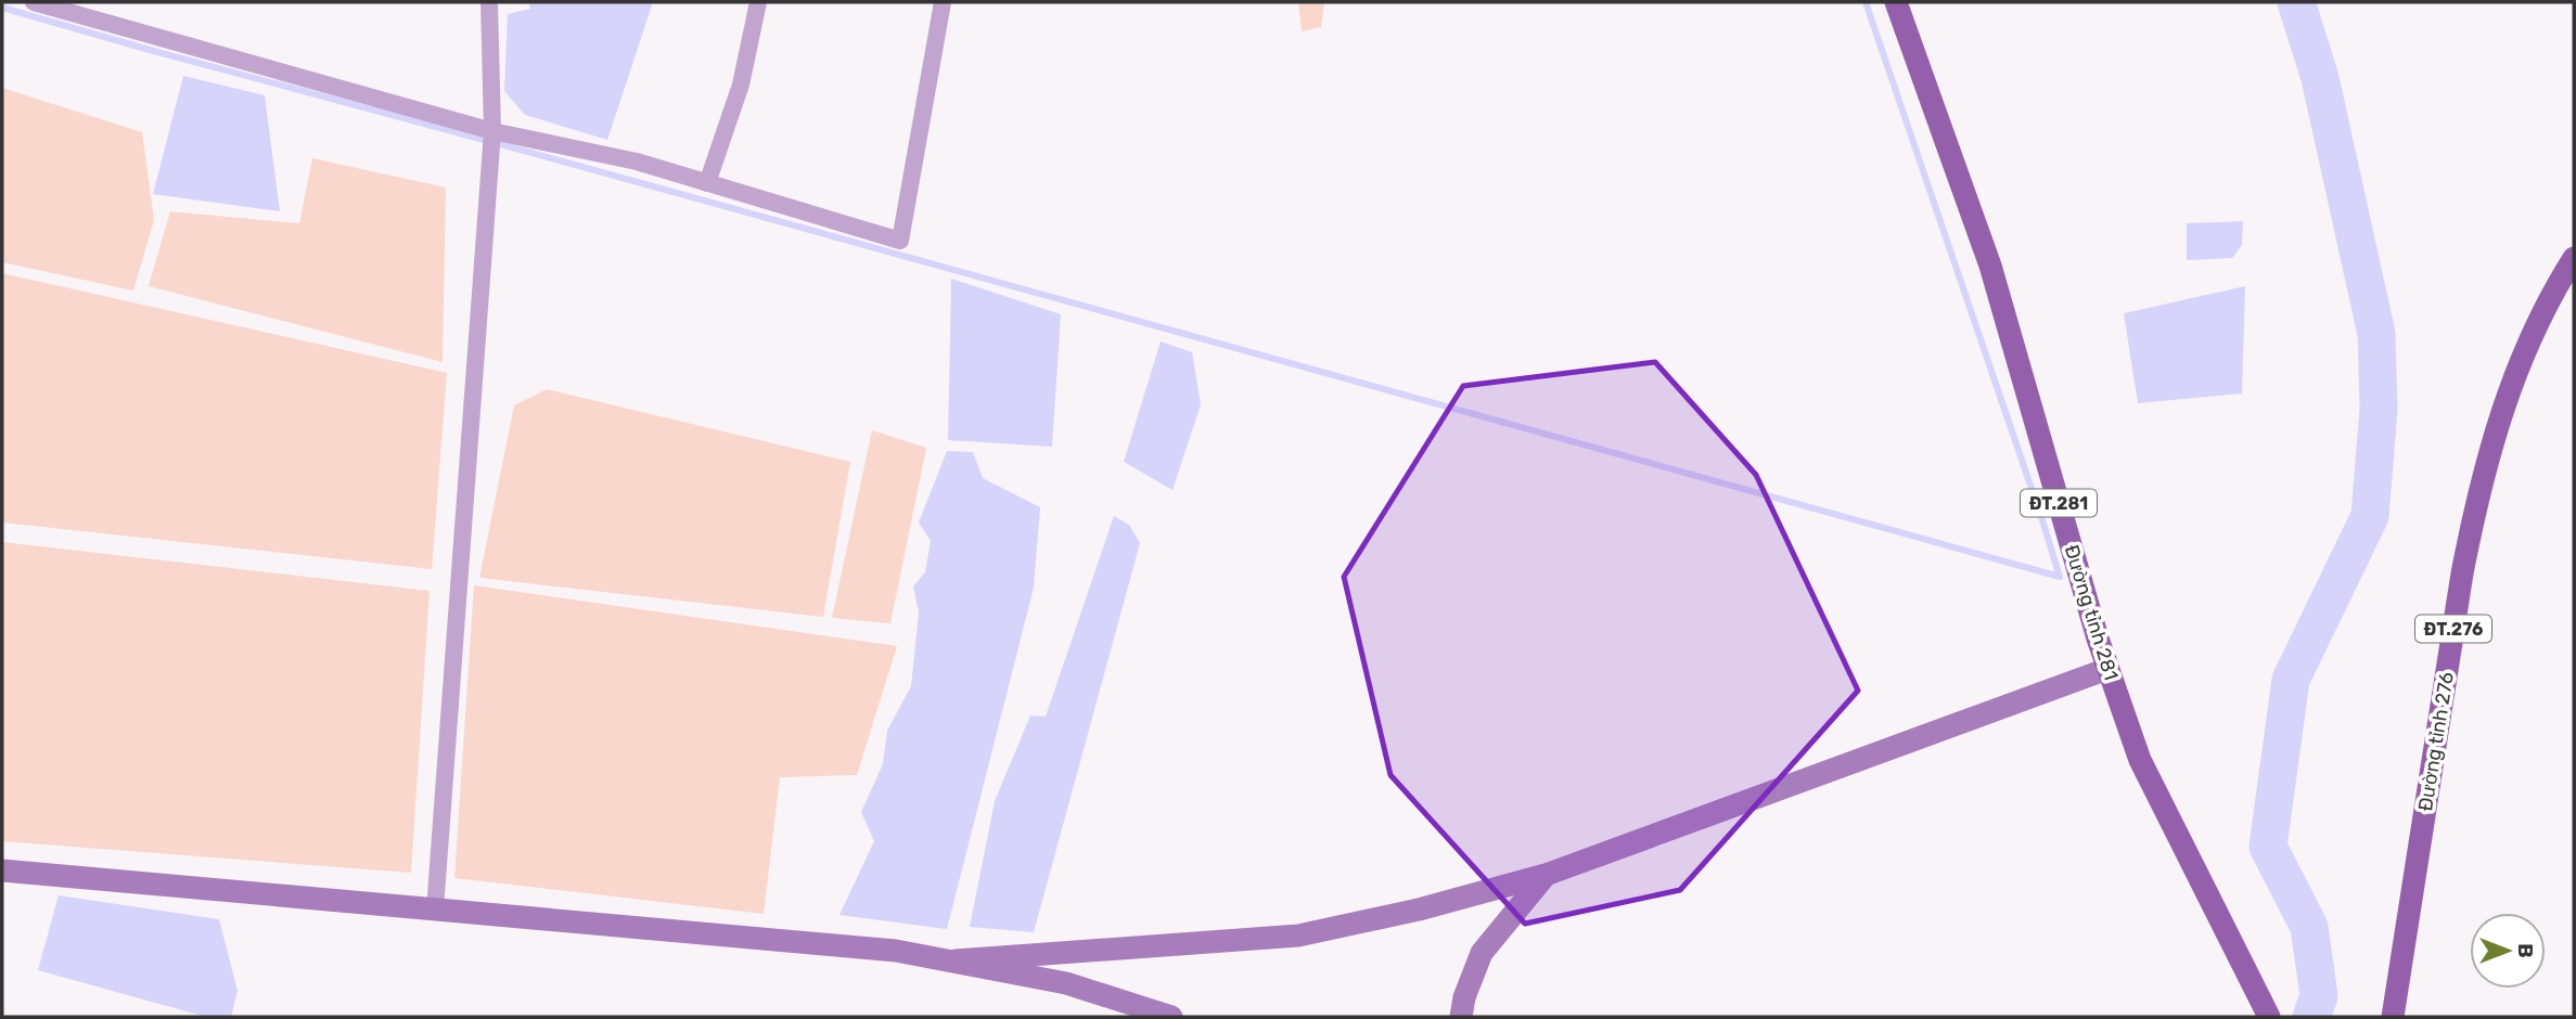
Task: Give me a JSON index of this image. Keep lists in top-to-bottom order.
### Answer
{
  "streets": {
    "main road": [
      "ĐT.281",
      "Đường tỉnh 281",
      "ĐT.276",
      "Đường tỉnh 276"
    ]
  },
  "north": "right"
}
